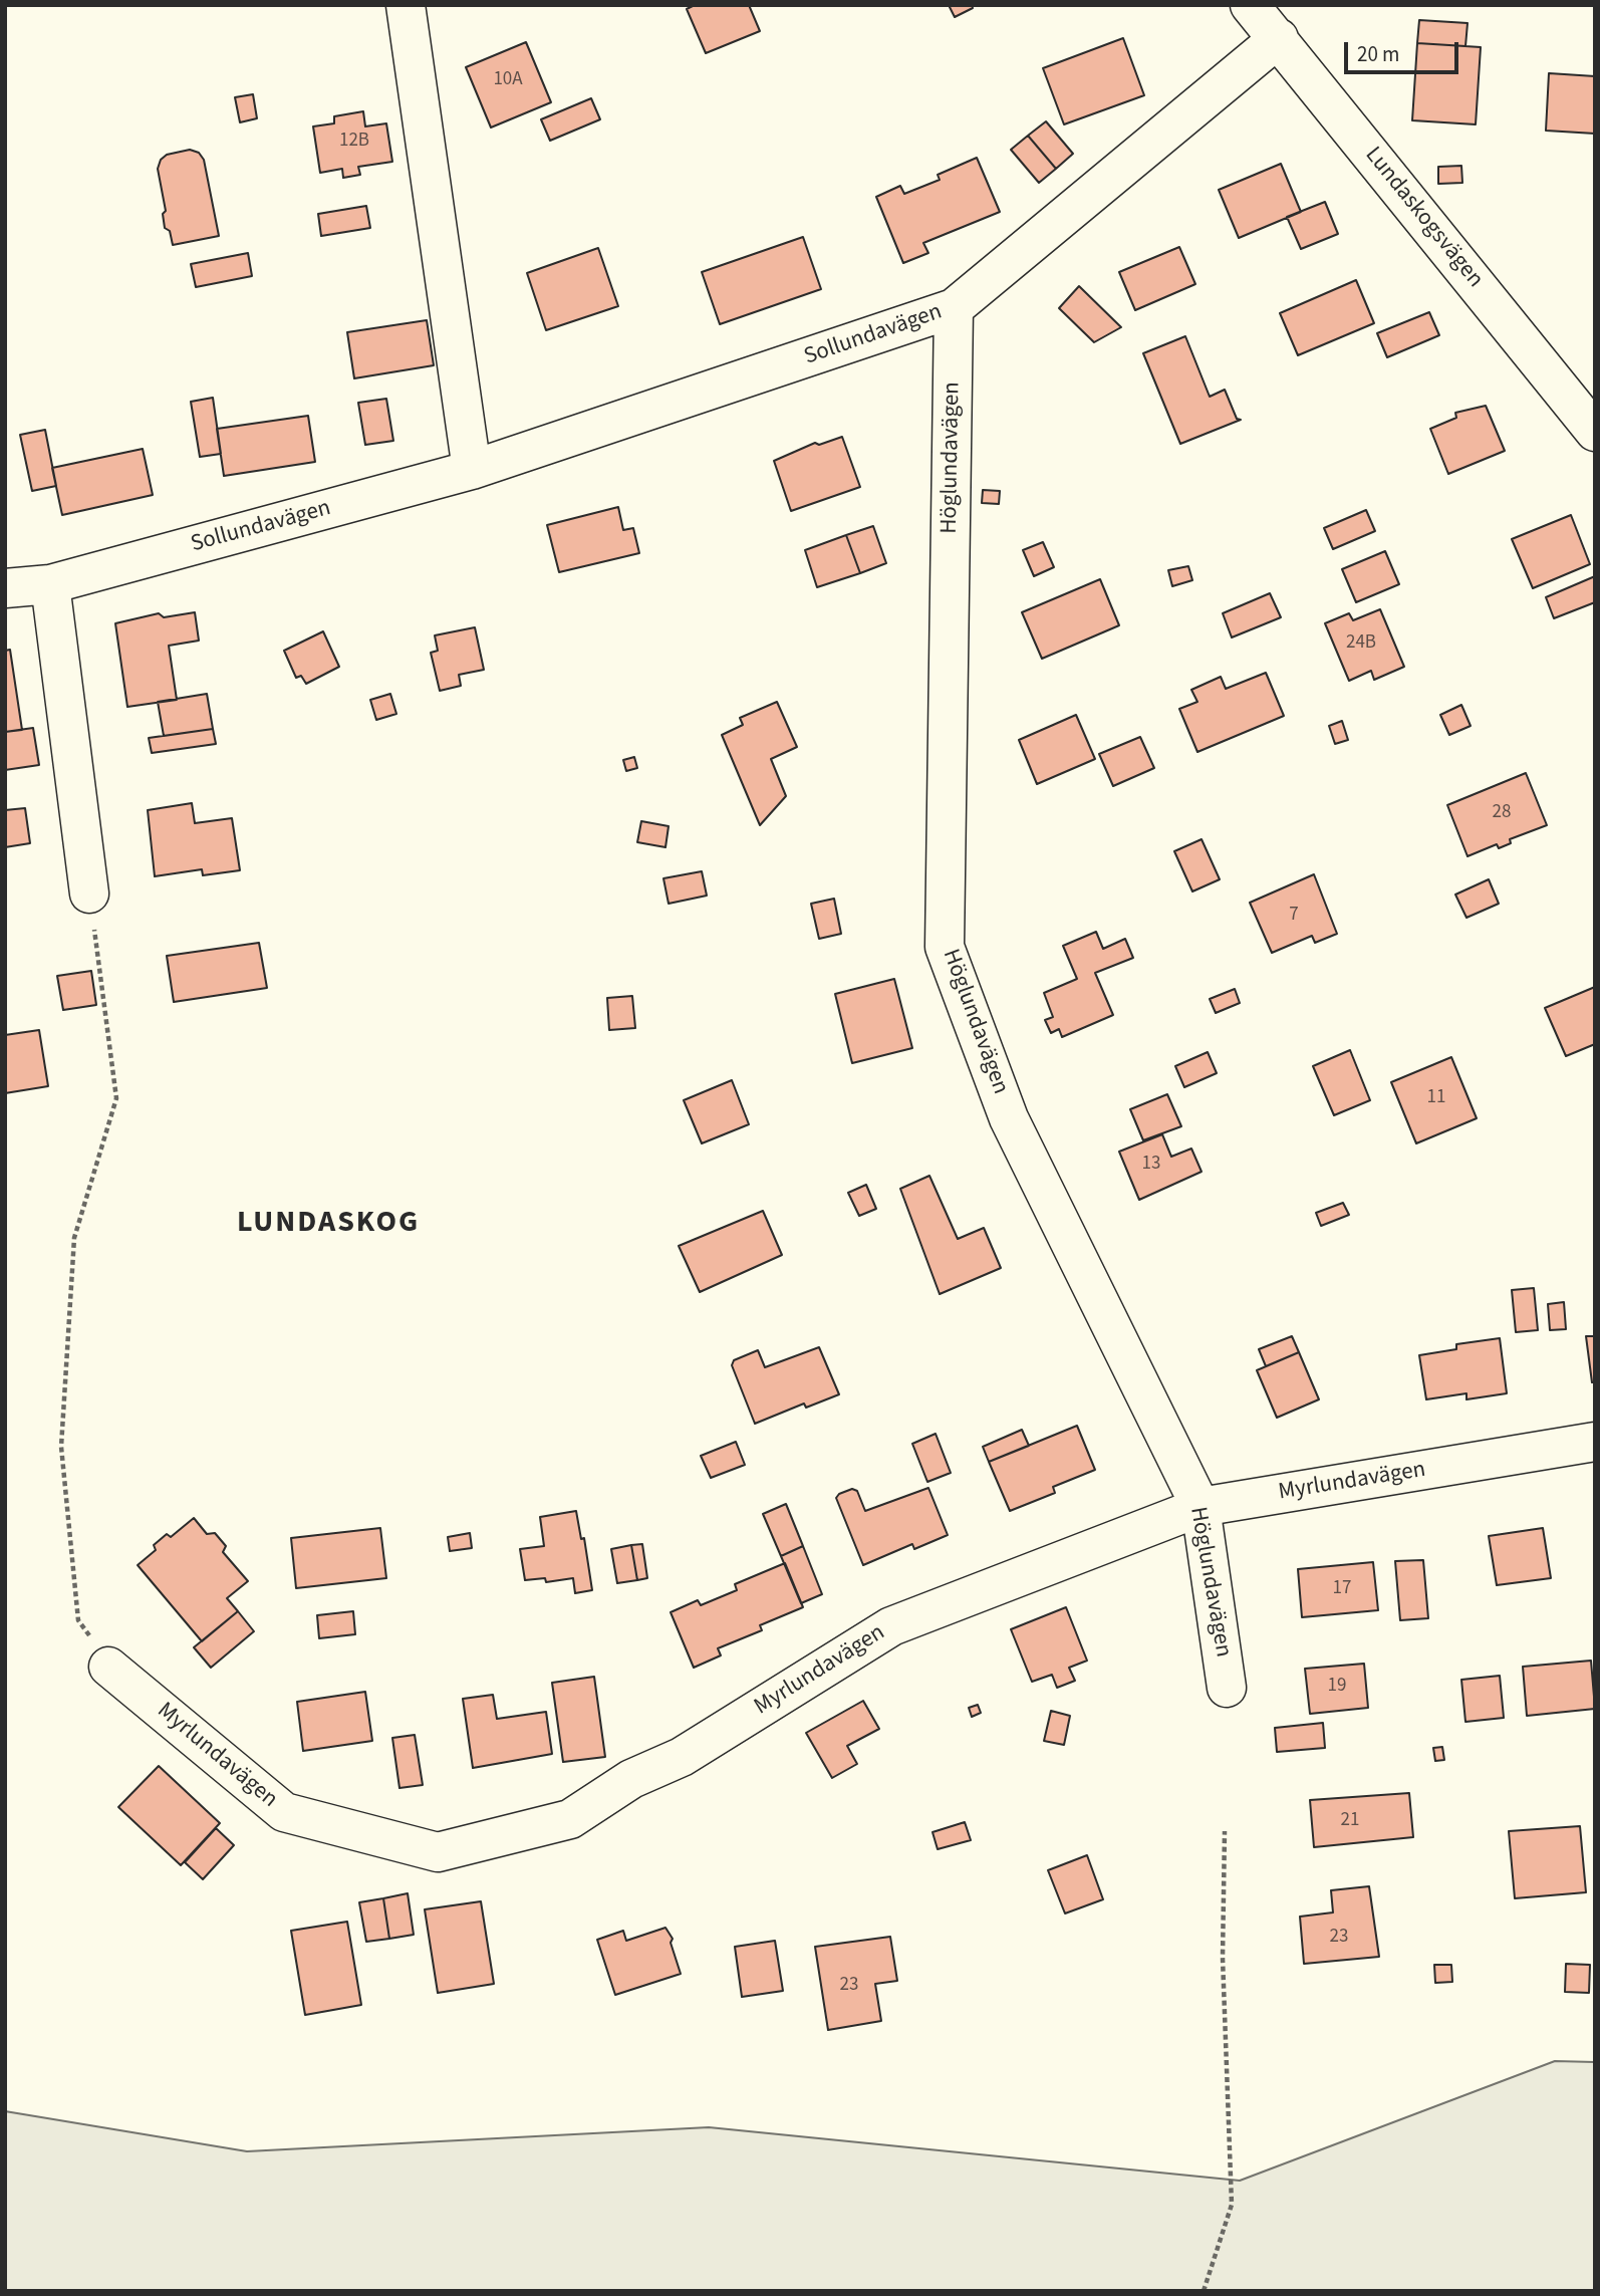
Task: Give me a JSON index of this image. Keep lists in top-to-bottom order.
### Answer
{
  "streets": {
    "street": [
      "Lundaskogsvägen",
      "Sollundavägen",
      "Höglundavägen",
      "Myrlundavägen"
    ]
  },
  "crossings": [
    ["Lundaskogsvägen", "Sollundavägen"],
    ["Sollundavägen", "Höglundavägen"],
    ["Höglundavägen", "Myrlundavägen"]
  ],
  "districts": ["LUNDASKOG"],
  "house_numbers": [
    "10A",
    "12B",
    "24B",
    "28",
    "7",
    "11",
    "13",
    "17",
    "19",
    "21",
    "23",
    "23"
  ],
  "scale_bar": "20 m"
}
